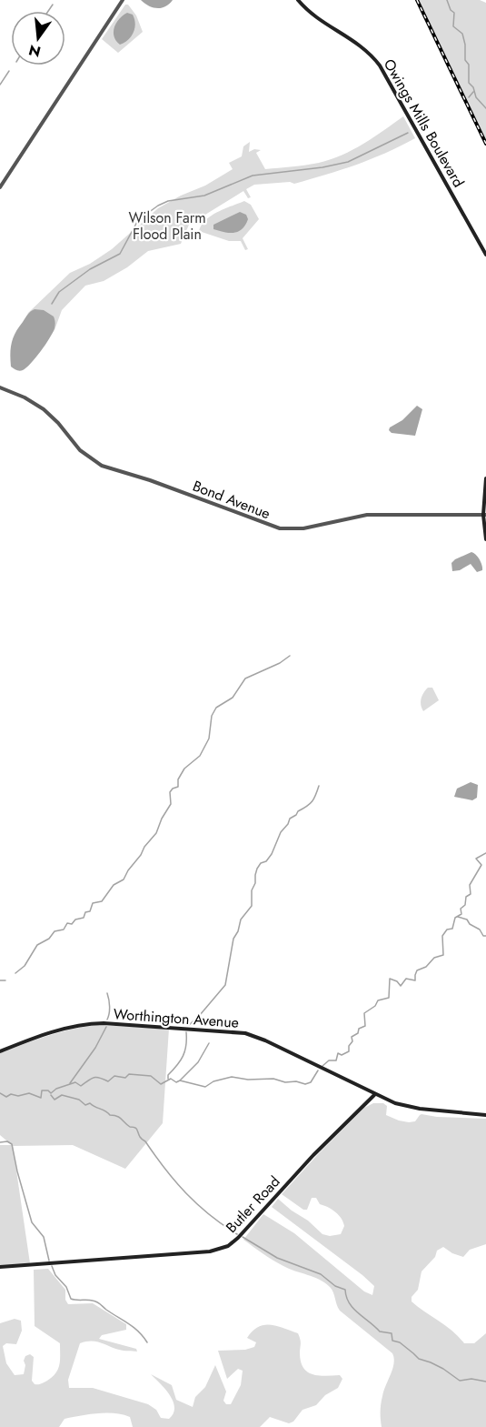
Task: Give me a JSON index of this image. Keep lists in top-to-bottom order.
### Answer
{
  "streets": {
    "main road": ["Owings Mills Boulevard", "Worthington Avenue", "Butler Road"],
    "street": ["Bond Avenue"]
  },
  "crossings": [
    ["Worthington Avenue", "Butler Road"]
  ],
  "parks": ["Wilson Farm Flood Plain"],
  "north": "bottom"
}
